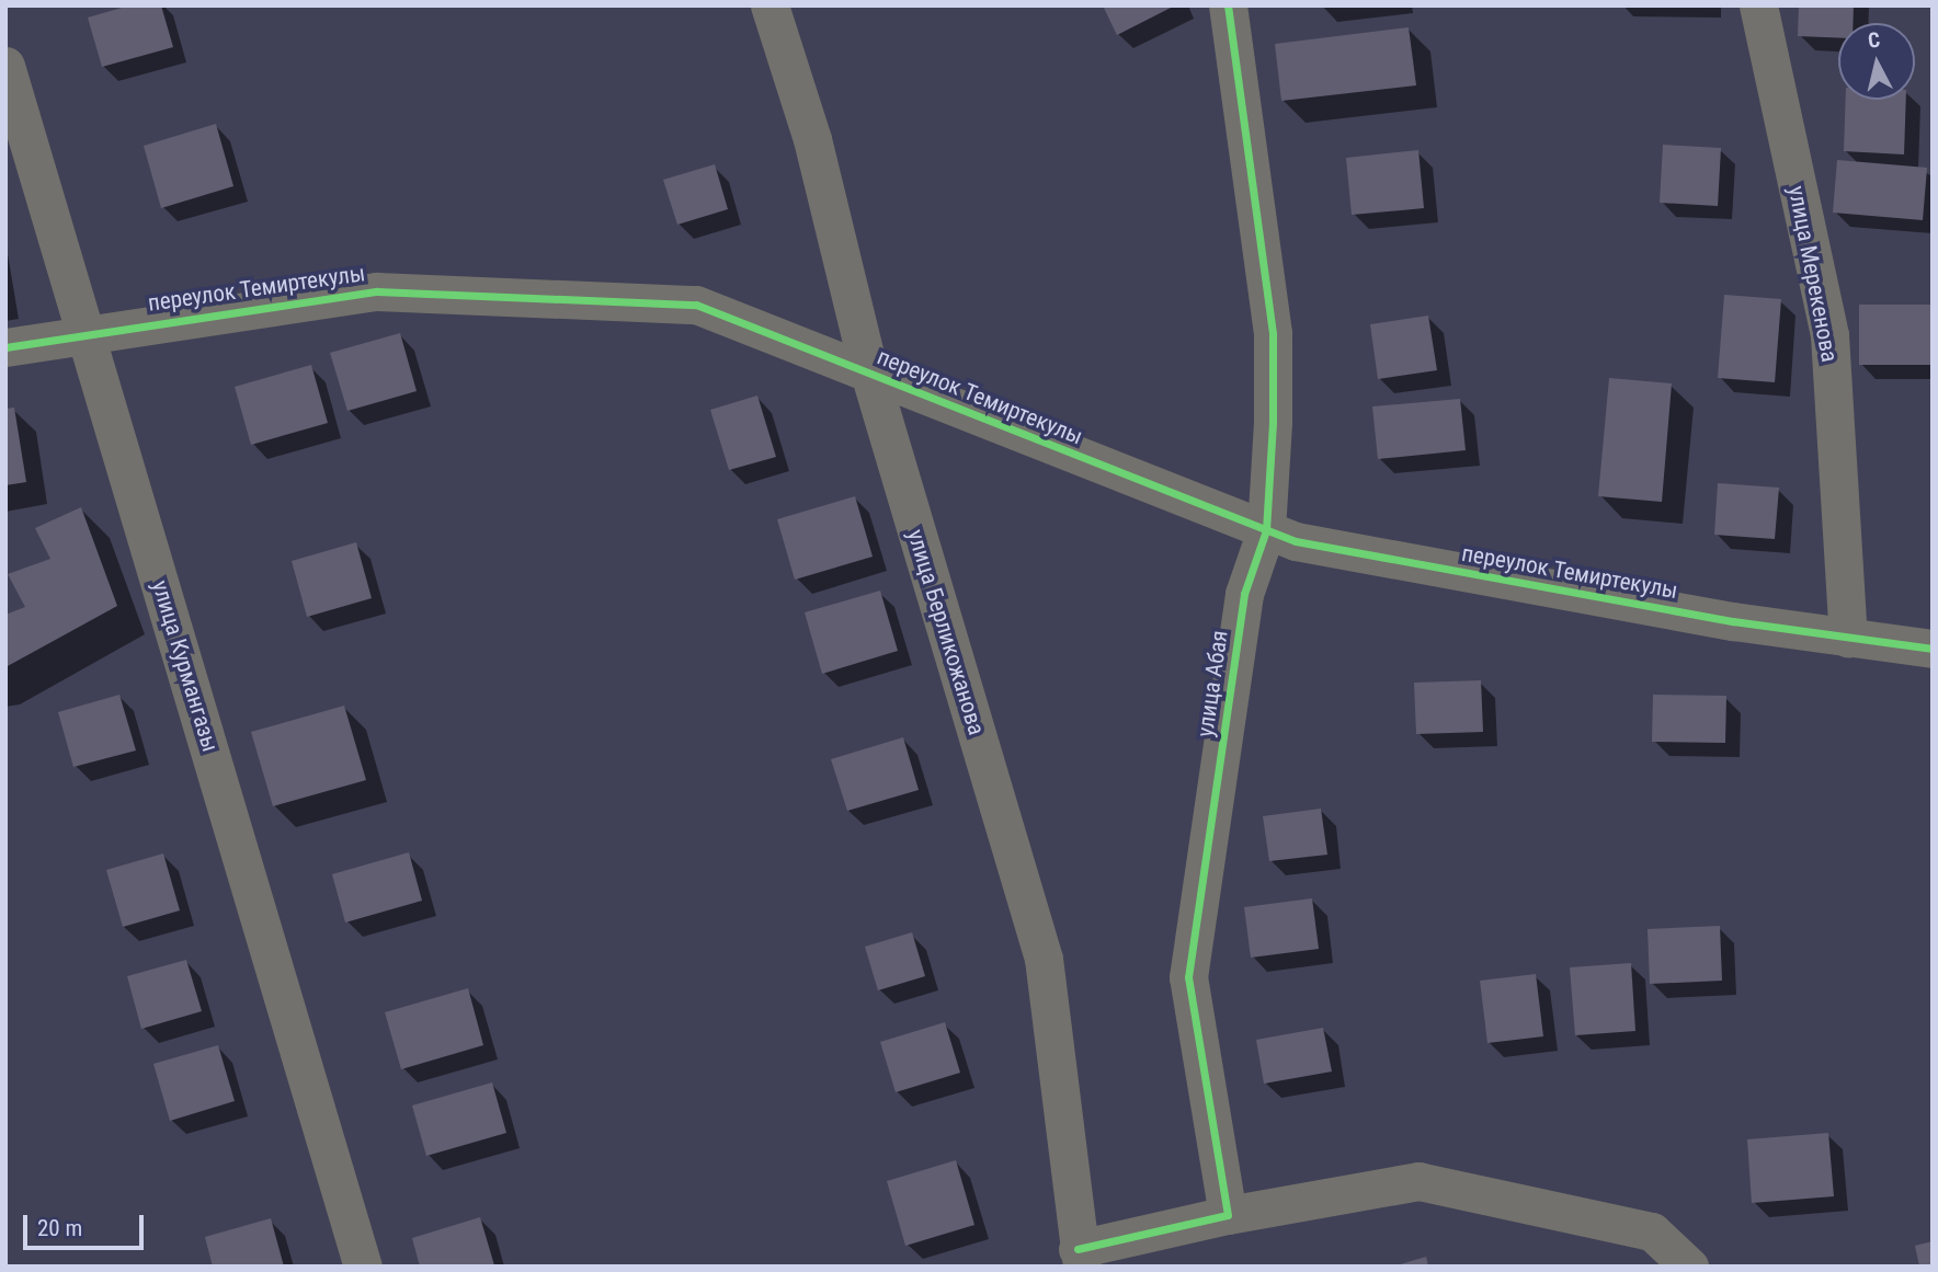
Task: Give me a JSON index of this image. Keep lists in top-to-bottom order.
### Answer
{
  "streets": {
    "street": [
      "улица Мерекенова",
      "переулок Темиртекулы",
      "улица Берликожанова",
      "улица Курмангазы",
      "улица Абая"
    ]
  },
  "crossings": [
    ["улица Мерекенова", "переулок Темиртекулы"],
    ["переулок Темиртекулы", "улица Берликожанова"],
    ["переулок Темиртекулы", "улица Курмангазы"],
    ["переулок Темиртекулы", "улица Абая"]
  ],
  "scale_bar": "20 m",
  "north": "top"
}
